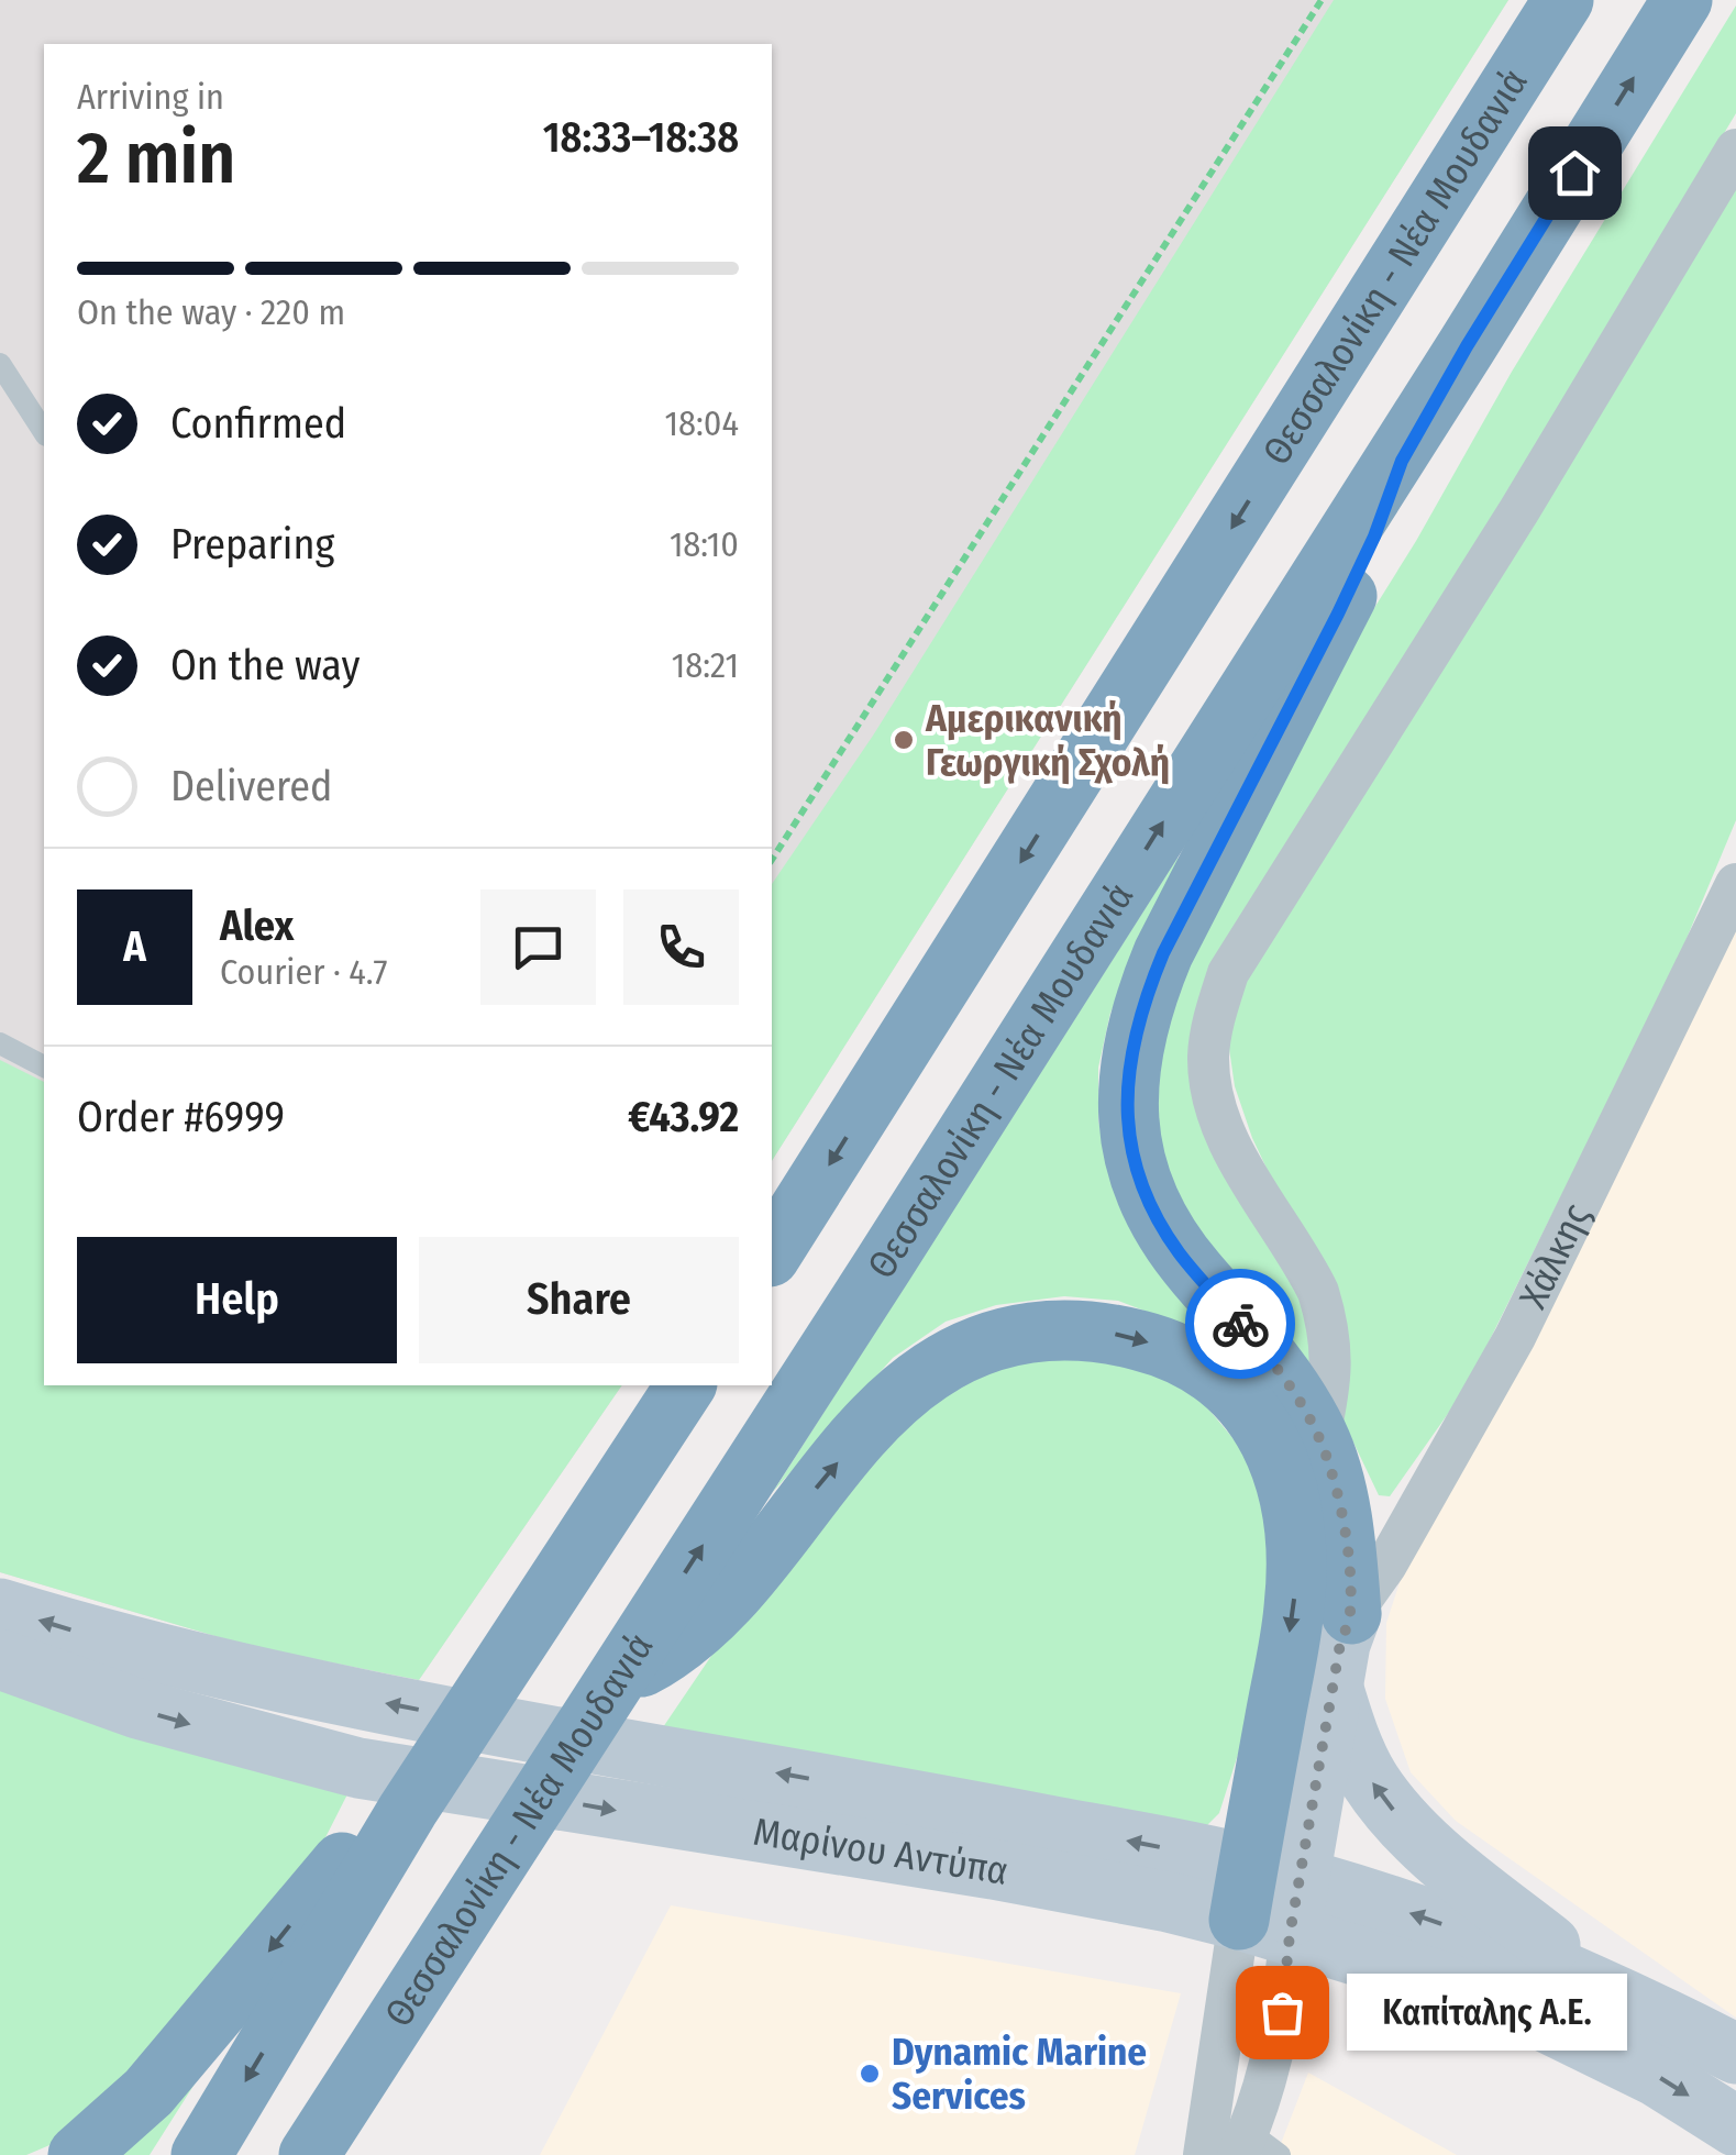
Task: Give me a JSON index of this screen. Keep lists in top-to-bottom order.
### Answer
{
  "streets": {
    "highway": ["Θεσσαλονίκη - Νέα Μουδανιά"],
    "main road": ["Μαρίνου Αντύπα"],
    "street": ["Χάλκης"]
  },
  "places": ["Αμερικανική Γεωργική Σχολή", "Καπίταλης Α.Ε.", "Dynamic Marine Services"],
  "page": {
    "heading": ["2 min", "Arriving in", "18:33–18:38"],
    "panel": [
      "Alex",
      "Courier · 4.7",
      "Order #6999",
      "€43.92"
    ],
    "bar": "On the way · 220 m",
    "list": [
      ["Confirmed", "18:04"],
      ["Preparing", "18:10"],
      ["On the way", "18:21"],
      "Delivered"
    ],
    "round": "A",
    "buttons": ["Help", "Share"],
    "bubble": "Καπίταλης Α.Ε."
  }
}
